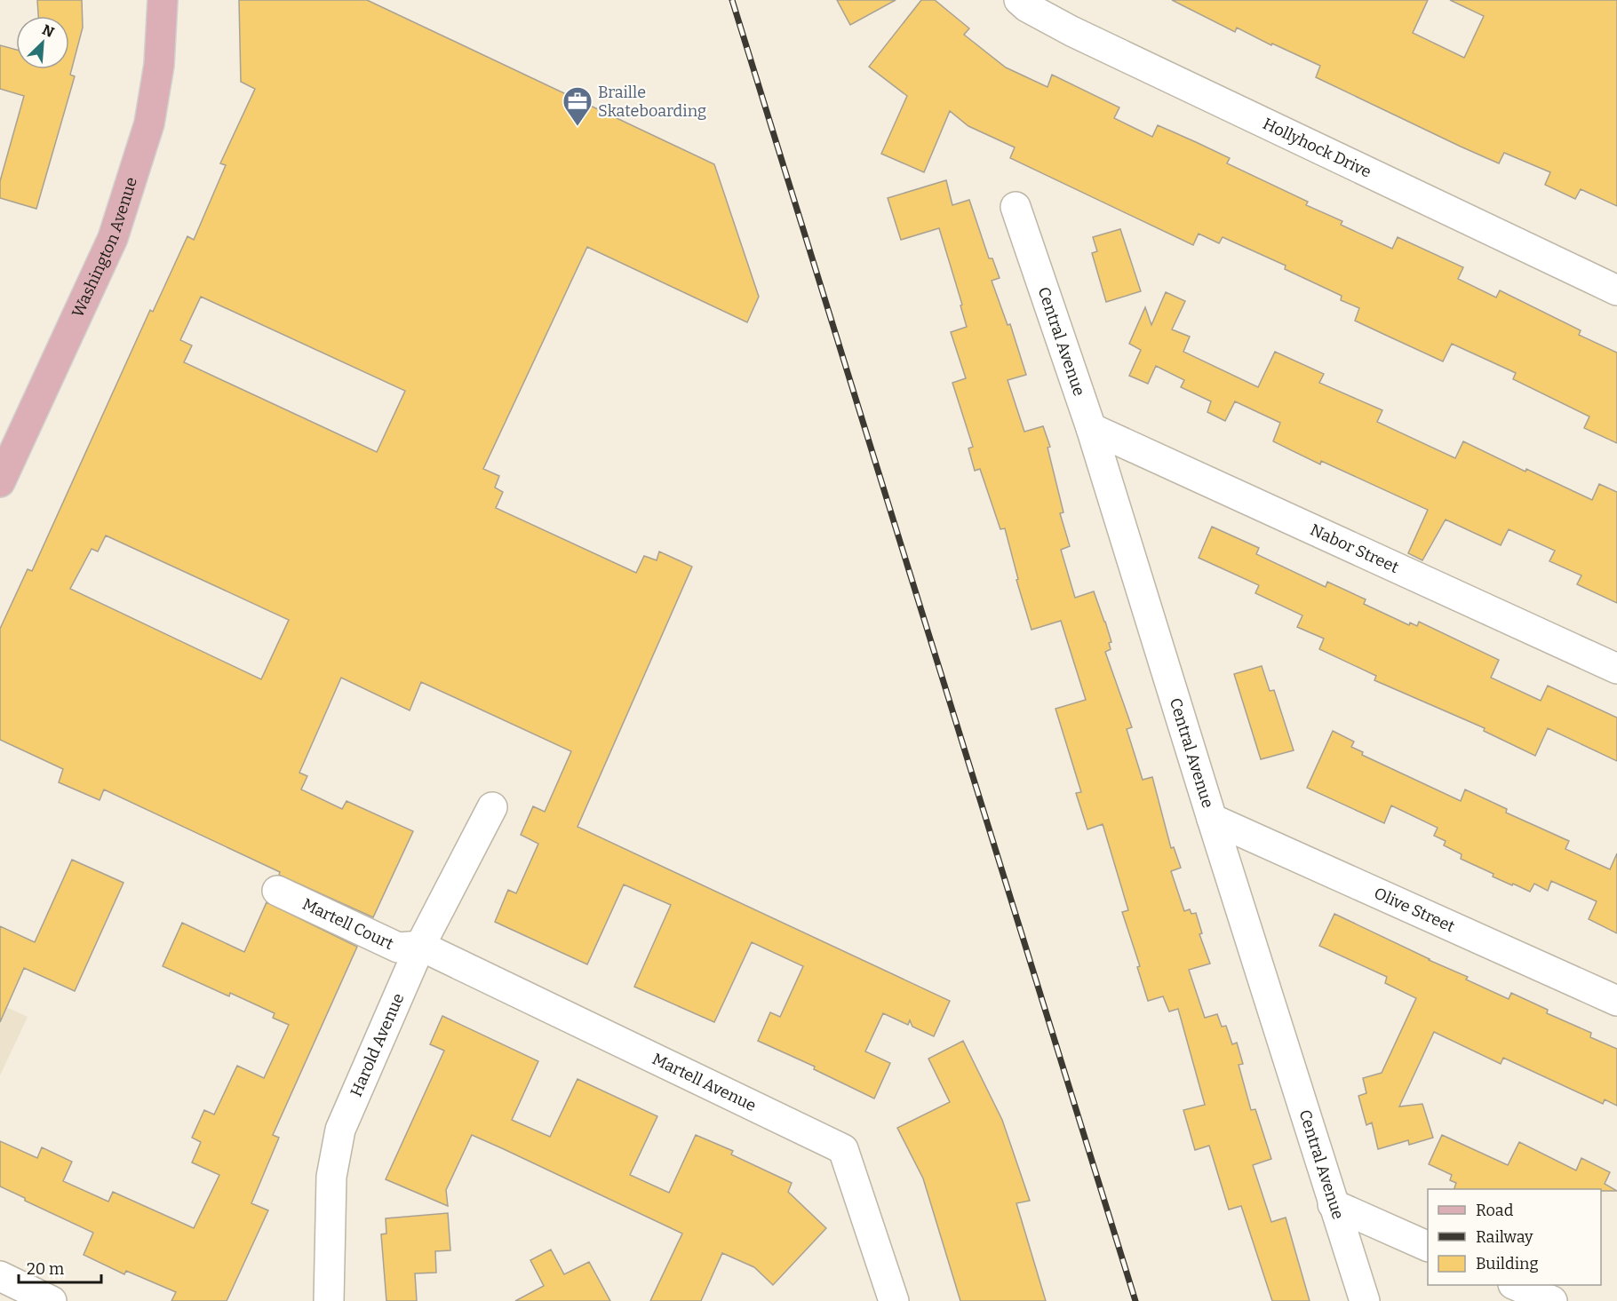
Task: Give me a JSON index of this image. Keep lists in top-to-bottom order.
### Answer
{
  "streets": {
    "main road": ["Washington Avenue"],
    "street": [
      "Hollyhock Drive",
      "Central Avenue",
      "Nabor Street",
      "Olive Street",
      "Martell Court",
      "Harold Avenue",
      "Martell Avenue"
    ]
  },
  "crossings": [
    ["Central Avenue", "Nabor Street"],
    ["Central Avenue", "Olive Street"],
    ["Martell Court", "Harold Avenue"],
    ["Martell Court", "Martell Avenue"],
    ["Harold Avenue", "Martell Avenue"]
  ],
  "places": {
    "office": ["Braille Skateboarding"]
  },
  "legend": ["Road", "Railway", "Building"],
  "scale_bar": "20 m",
  "north": "top right"
}
